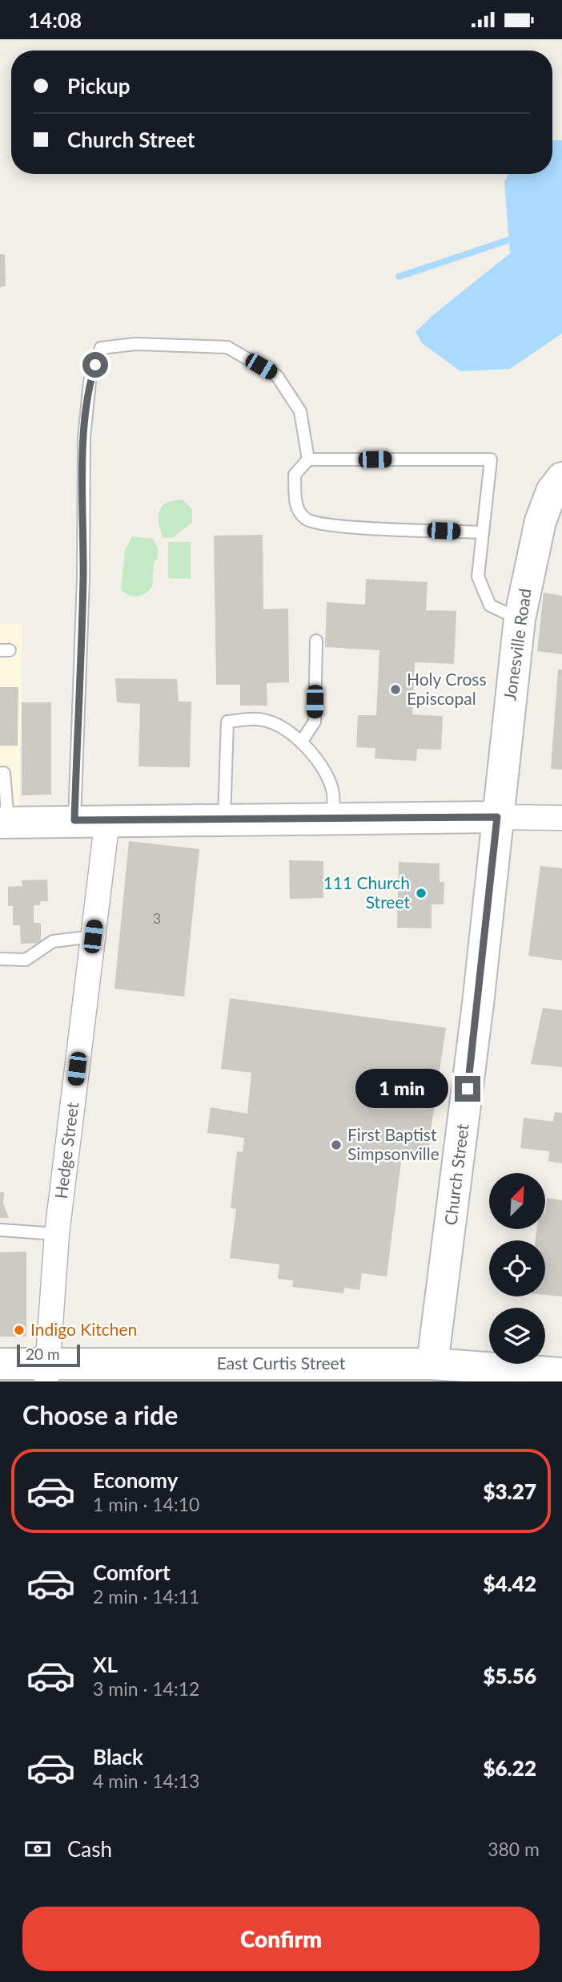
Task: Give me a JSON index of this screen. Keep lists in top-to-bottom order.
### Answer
{
  "streets": {
    "street": [
      "Jonesville Road",
      "Hedge Street",
      "Church Street",
      "East Curtis Street"
    ]
  },
  "crossings": [
    ["Jonesville Road", "Church Street"],
    ["Hedge Street", "East Curtis Street"],
    ["Church Street", "East Curtis Street"]
  ],
  "places": [
    "Holy Cross Episcopal",
    "111 Church Street",
    "First Baptist Simpsonville",
    "Indigo Kitchen"
  ],
  "house_numbers": ["3"],
  "scale_bar": "20 m",
  "north": "top right",
  "page": {
    "status": "14:08",
    "banner": ["Pickup", "Church Street"],
    "bubble": "1 min",
    "scale": "20 m",
    "heading": "Choose a ride",
    "list": [
      {
        "name": "Economy",
        "note": "1 min · 14:10",
        "value": "$3.27"
      },
      {
        "name": "Comfort",
        "note": "2 min · 14:11",
        "value": "$4.42"
      },
      {
        "name": "XL",
        "note": "3 min · 14:12",
        "value": "$5.56"
      },
      {
        "name": "Black",
        "note": "4 min · 14:13",
        "value": "$6.22"
      }
    ],
    "pay": ["Cash", "380 m"],
    "buttons": "Confirm"
  }
}
